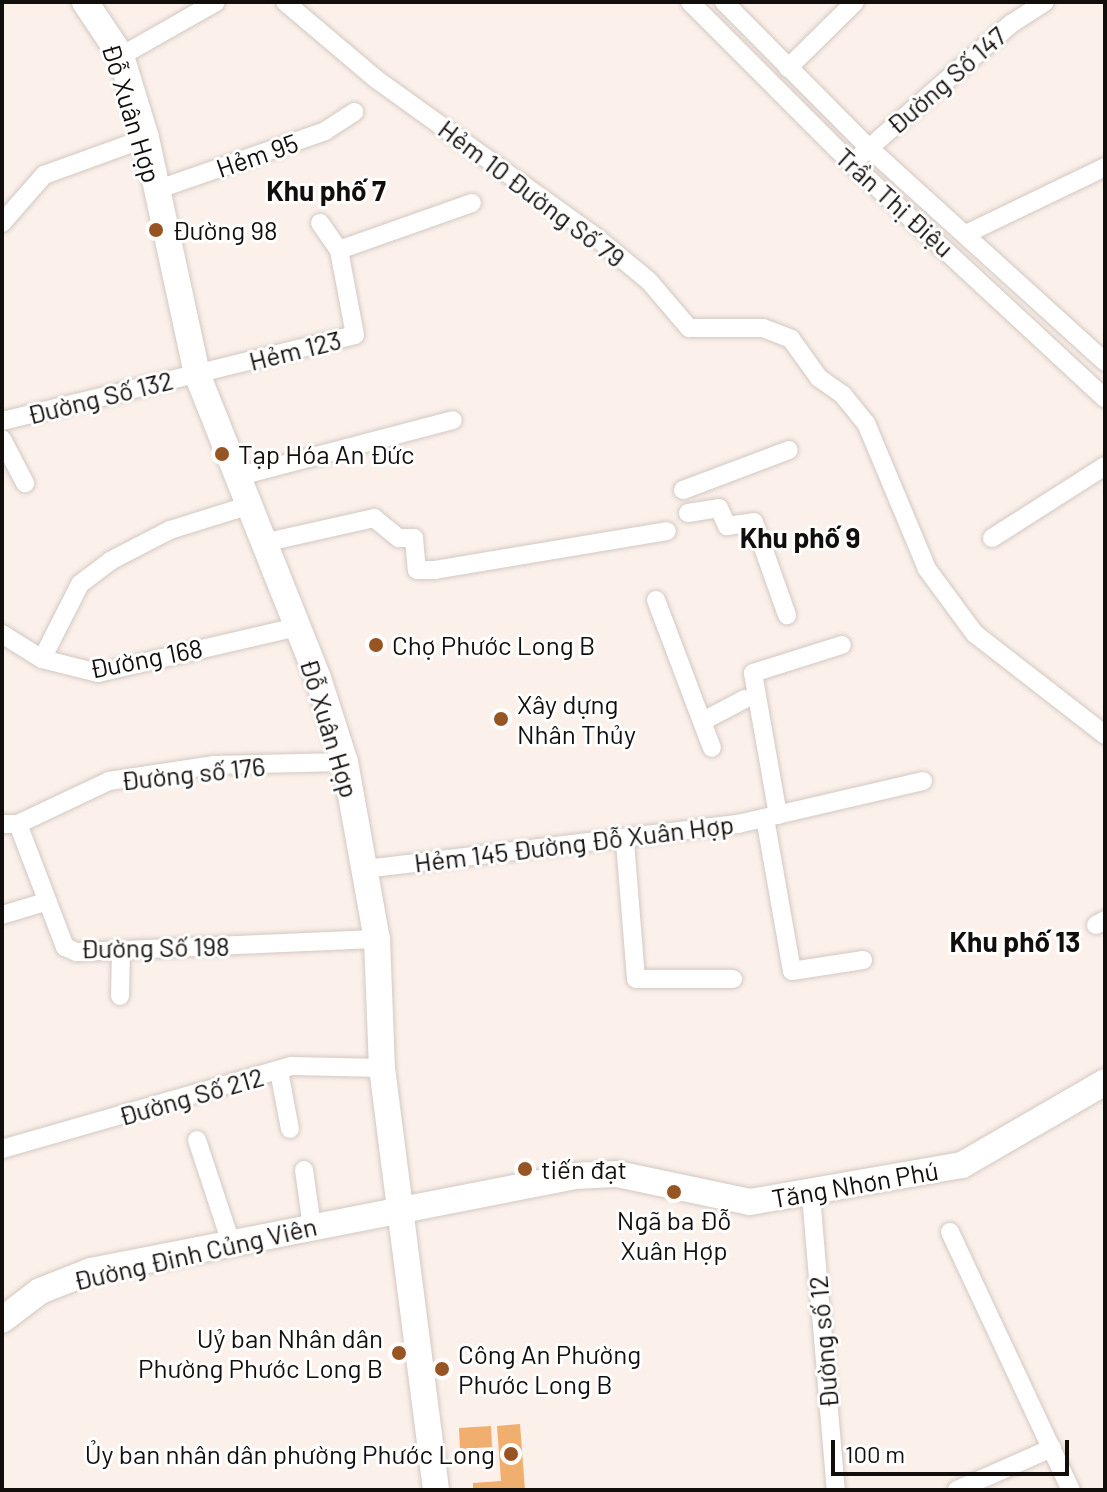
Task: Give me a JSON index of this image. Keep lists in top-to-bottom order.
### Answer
{
  "streets": {
    "main road": ["Đỗ Xuân Hợp", "Tăng Nhơn Phú", "Đường Đinh Củng Viên"],
    "street": [
      "Đường Số 147",
      "Hẻm 95",
      "Hẻm 10 Đường Số 79",
      "Trần Thị Điệu",
      "Hẻm 123",
      "Đường Số 132",
      "Đường 168",
      "Đường số 176",
      "Hẻm 145 Đường Đỗ Xuân Hợp",
      "Đường Số 198",
      "Đường Số 212",
      "Đường số 12"
    ]
  },
  "crossings": [
    ["Đường Số 147", "Trần Thị Điệu"],
    ["Đỗ Xuân Hợp", "Hẻm 95"],
    ["Đỗ Xuân Hợp", "Hẻm 123"],
    ["Đỗ Xuân Hợp", "Đường Số 132"],
    ["Đỗ Xuân Hợp", "Đường 168"],
    ["Đỗ Xuân Hợp", "Đường số 176"],
    ["Đỗ Xuân Hợp", "Hẻm 145 Đường Đỗ Xuân Hợp"],
    ["Đỗ Xuân Hợp", "Đường Số 198"],
    ["Đỗ Xuân Hợp", "Đường Số 212"],
    ["Đỗ Xuân Hợp", "Tăng Nhơn Phú"],
    ["Đỗ Xuân Hợp", "Đường Đinh Củng Viên"],
    ["Hẻm 123", "Đường Số 132"],
    ["Đường số 176", "Đường Số 198"],
    ["Tăng Nhơn Phú", "Đường Đinh Củng Viên"],
    ["Tăng Nhơn Phú", "Đường số 12"]
  ],
  "districts": ["Khu phố 7", "Khu phố 9", "Khu phố 13"],
  "places": [
    "Đường 98",
    "Tạp Hóa An Đức",
    "Chợ Phước Long B",
    "Xây dựng Nhân Thủy",
    "tiến đạt",
    "Ngã ba Đỗ Xuân Hợp",
    "Uỷ ban Nhân dân Phường Phước Long B",
    "Công An Phường Phước Long B",
    "Ủy ban nhân dân phường Phước Long"
  ],
  "scale_bar": "100 m"
}
